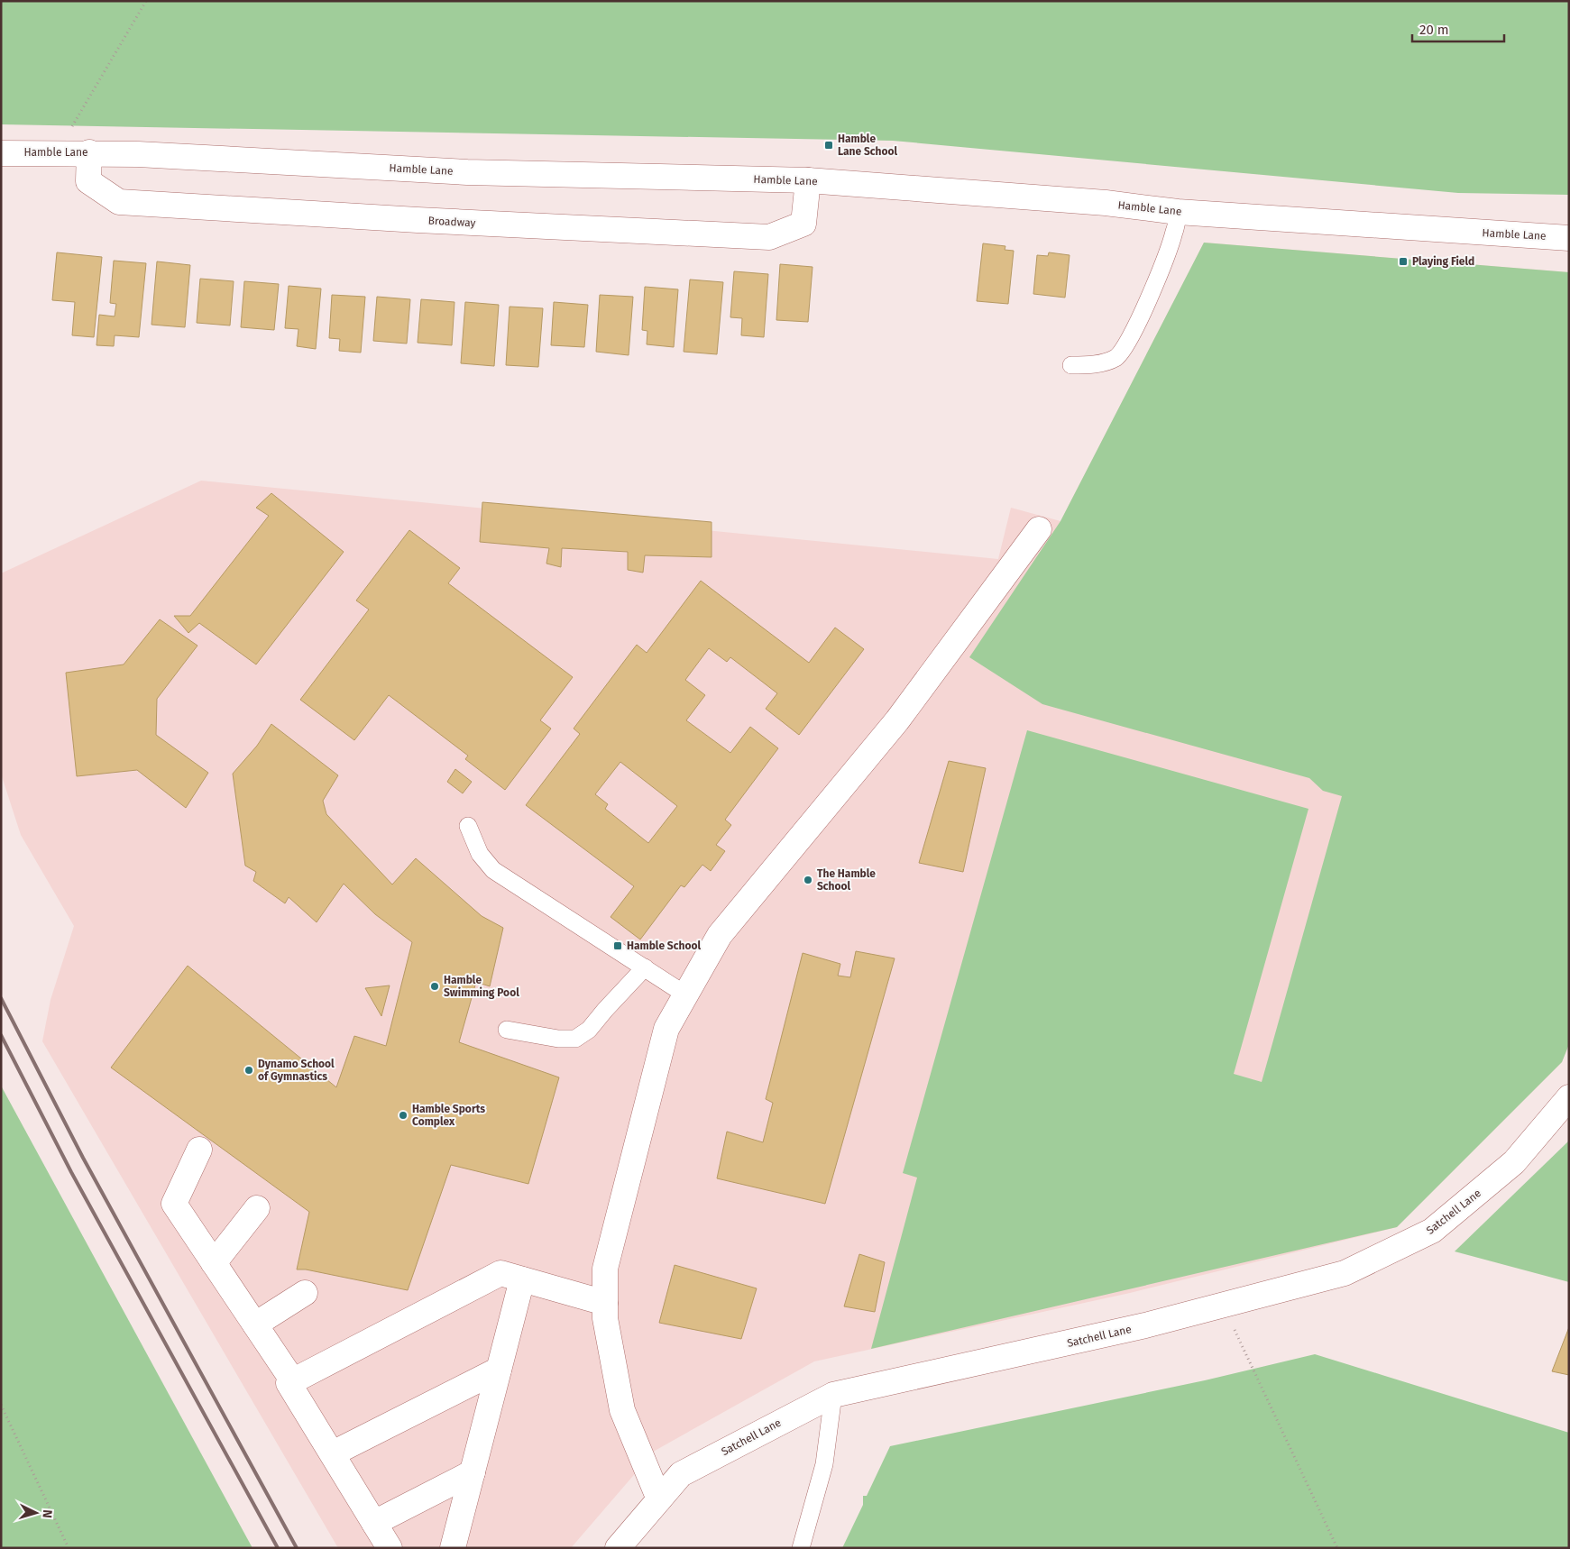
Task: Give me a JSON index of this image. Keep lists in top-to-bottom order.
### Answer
{
  "streets": {
    "street": ["Hamble Lane", "Broadway", "Satchell Lane"]
  },
  "crossings": [
    ["Hamble Lane", "Broadway"]
  ],
  "places": {
    "transit": ["Hamble Lane School", "Playing Field", "Hamble School"],
    "other": [
      "The Hamble School",
      "Hamble Swimming Pool",
      "Dynamo School of Gymnastics",
      "Hamble Sports Complex"
    ]
  },
  "scale_bar": "20 m",
  "north": "right"
}
